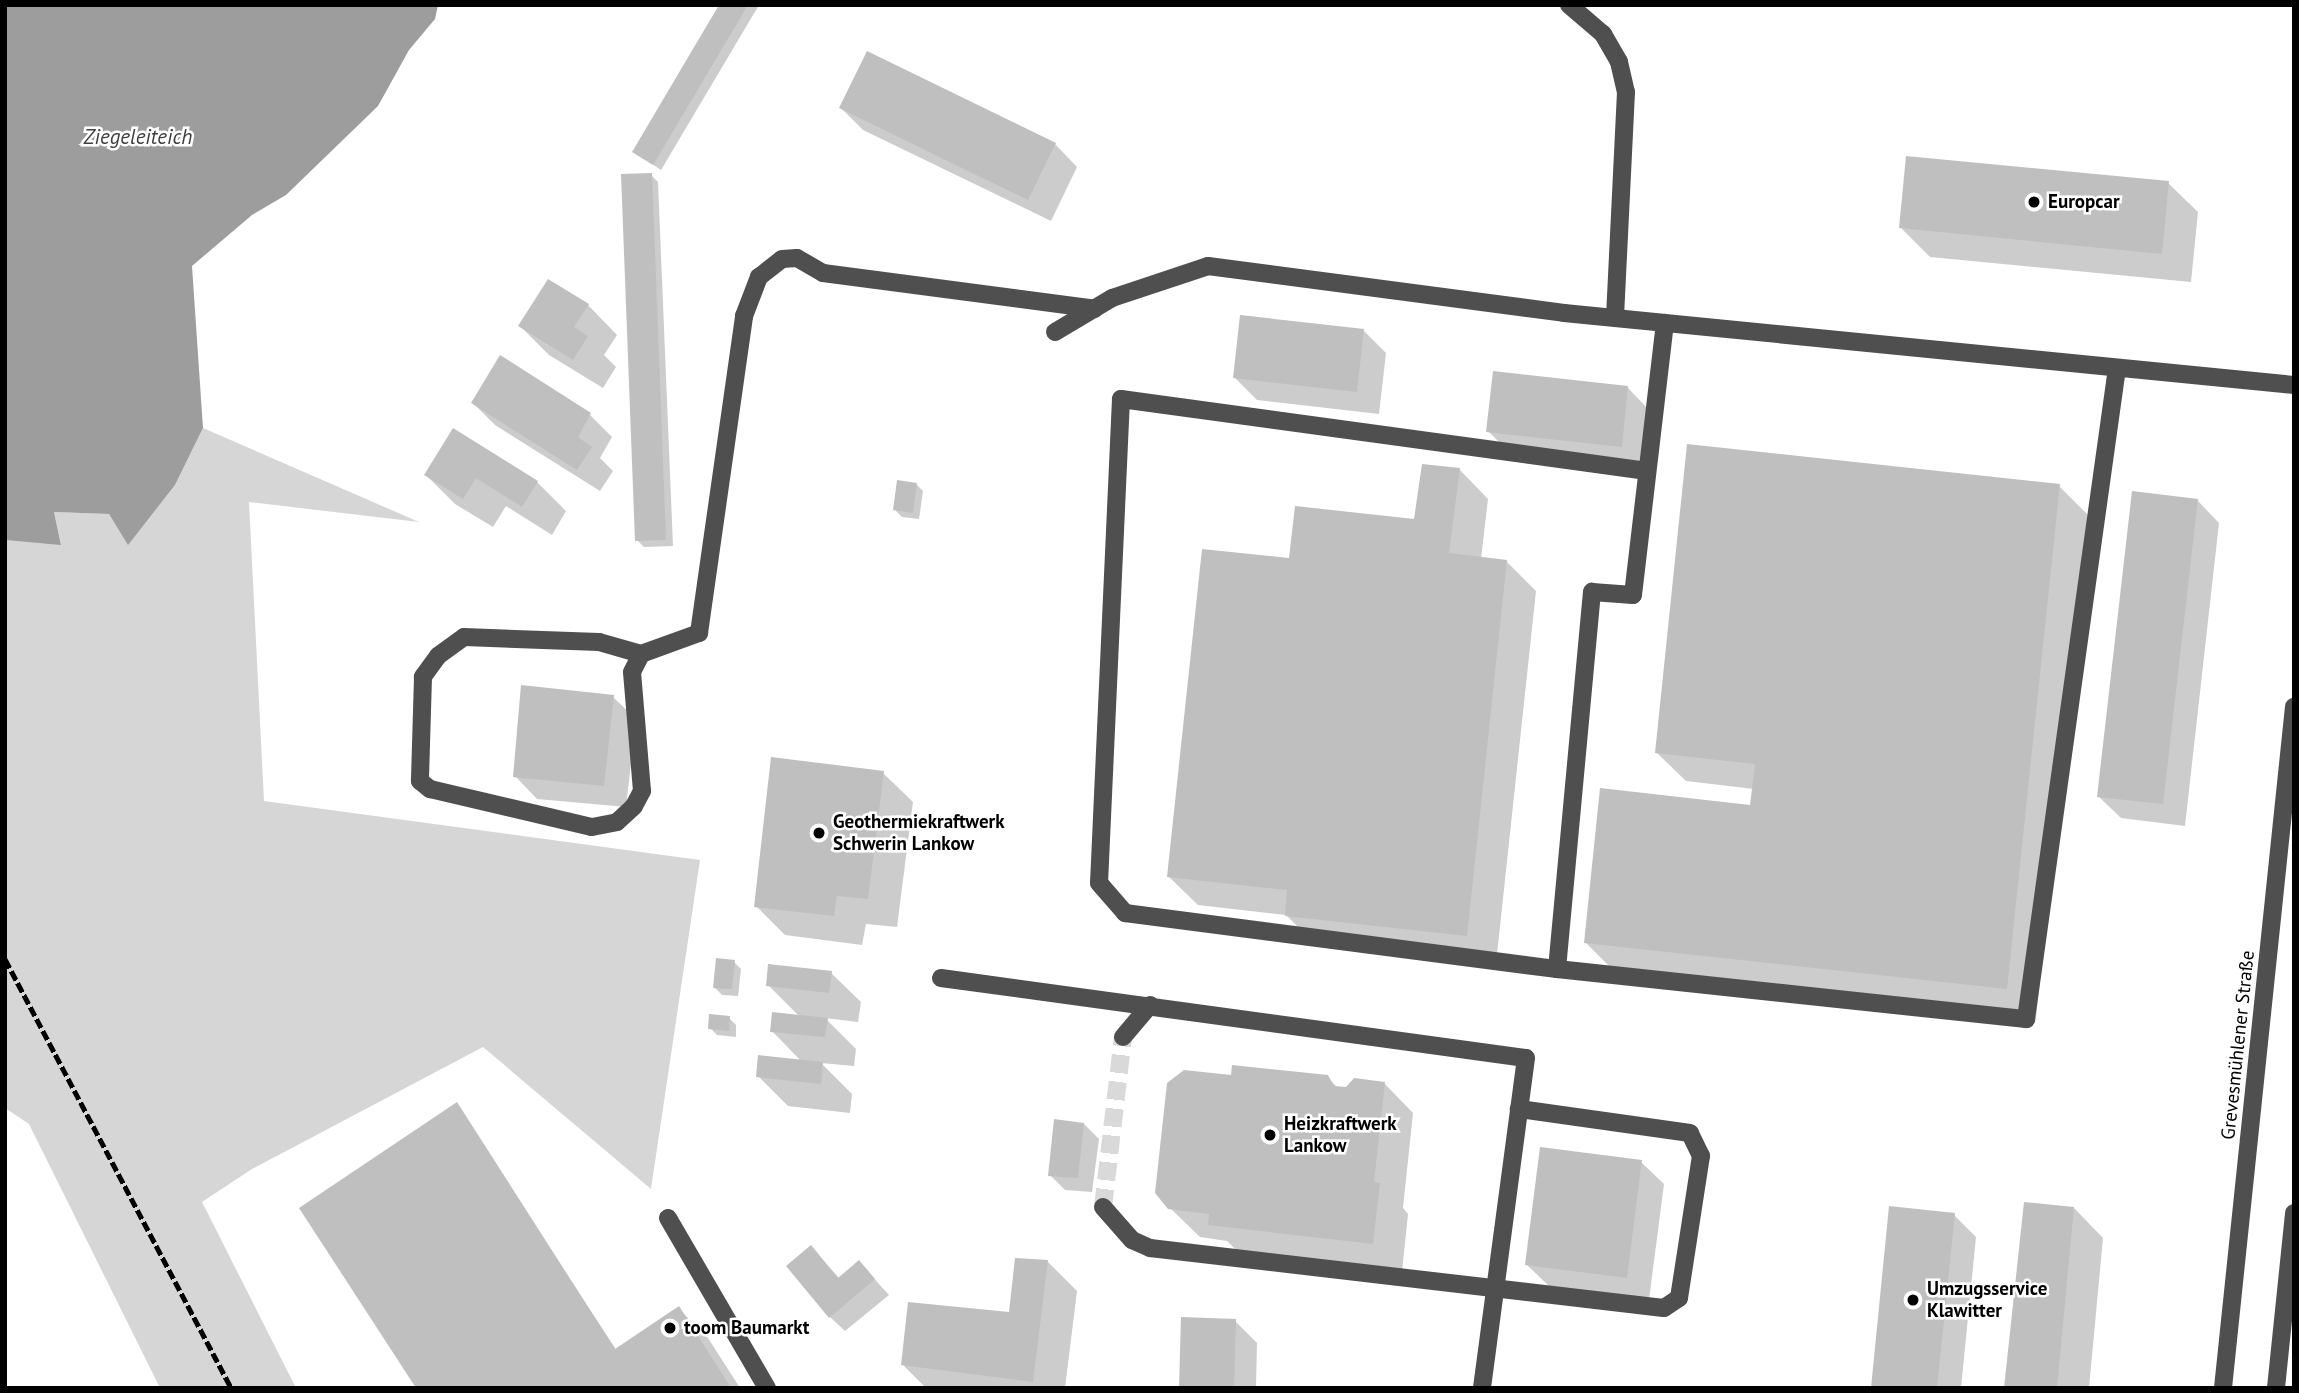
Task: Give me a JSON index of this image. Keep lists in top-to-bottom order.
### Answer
{
  "streets": {
    "street": ["Grevesmühlener Straße"]
  },
  "water": ["Ziegeleiteich"],
  "places": [
    "Europcar",
    "Geothermiekraftwerk Schwerin Lankow",
    "Heizkraftwerk Lankow",
    "Umzugsservice Klawitter",
    "toom Baumarkt"
  ]
}
